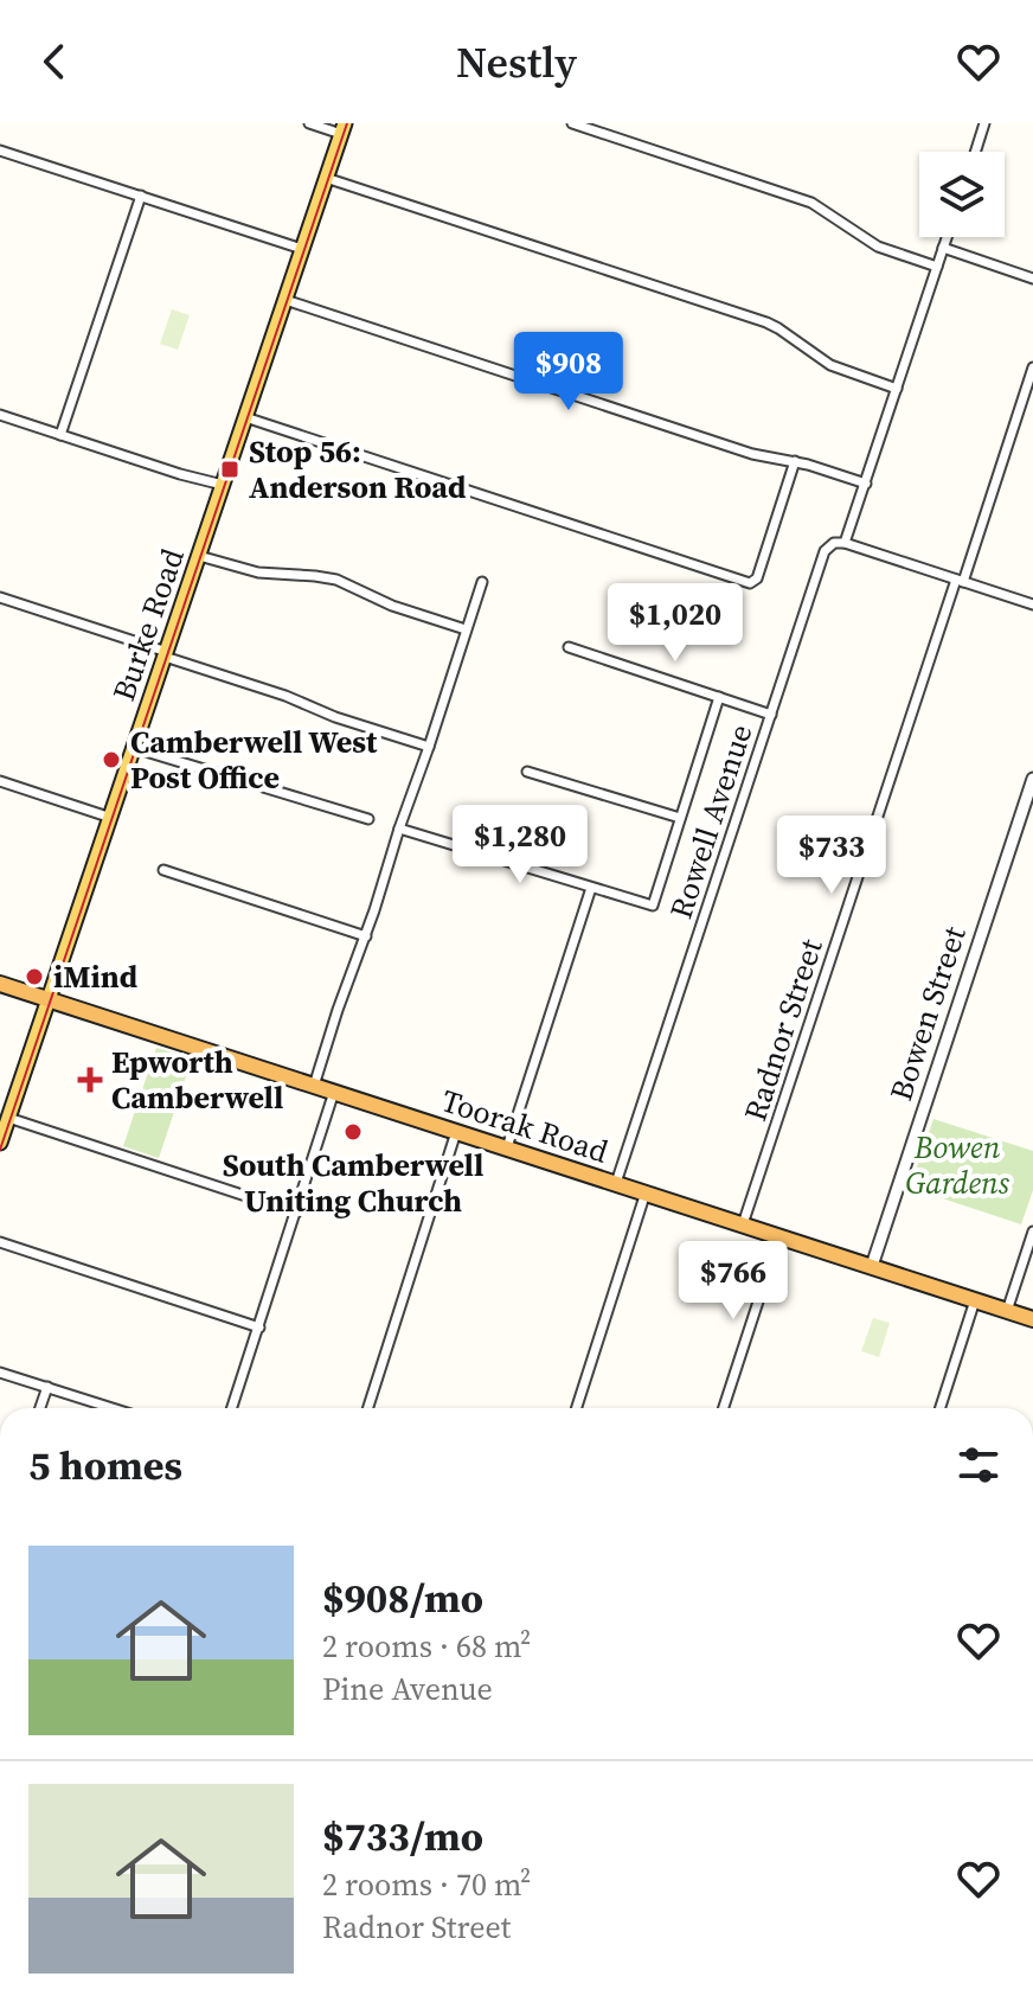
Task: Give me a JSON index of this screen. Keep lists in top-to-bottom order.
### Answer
{
  "streets": {
    "highway": ["Toorak Road"],
    "main road": ["Burke Road"],
    "street": ["Rowell Avenue", "Bowen Street", "Radnor Street"]
  },
  "crossings": [
    ["Burke Road", "Toorak Road"],
    ["Rowell Avenue", "Toorak Road"],
    ["Bowen Street", "Toorak Road"],
    ["Radnor Street", "Toorak Road"]
  ],
  "parks": ["Bowen Gardens"],
  "places": {
    "transit": ["Stop 56: Anderson Road"],
    "other": ["Camberwell West Post Office", "iMind", "South Camberwell Uniting Church"],
    "health": ["Epworth Camberwell"]
  },
  "page": {
    "header": "Nestly",
    "price": [
      "$908",
      "$1,020",
      "$1,280",
      "$733",
      "$766"
    ],
    "heading": "5 homes",
    "list": [
      {
        "name": "$908/mo",
        "note": "2 rooms · 68 m² · Pine Avenue"
      },
      {
        "name": "$733/mo",
        "note": "2 rooms · 70 m² · Radnor Street"
      }
    ]
  }
}
